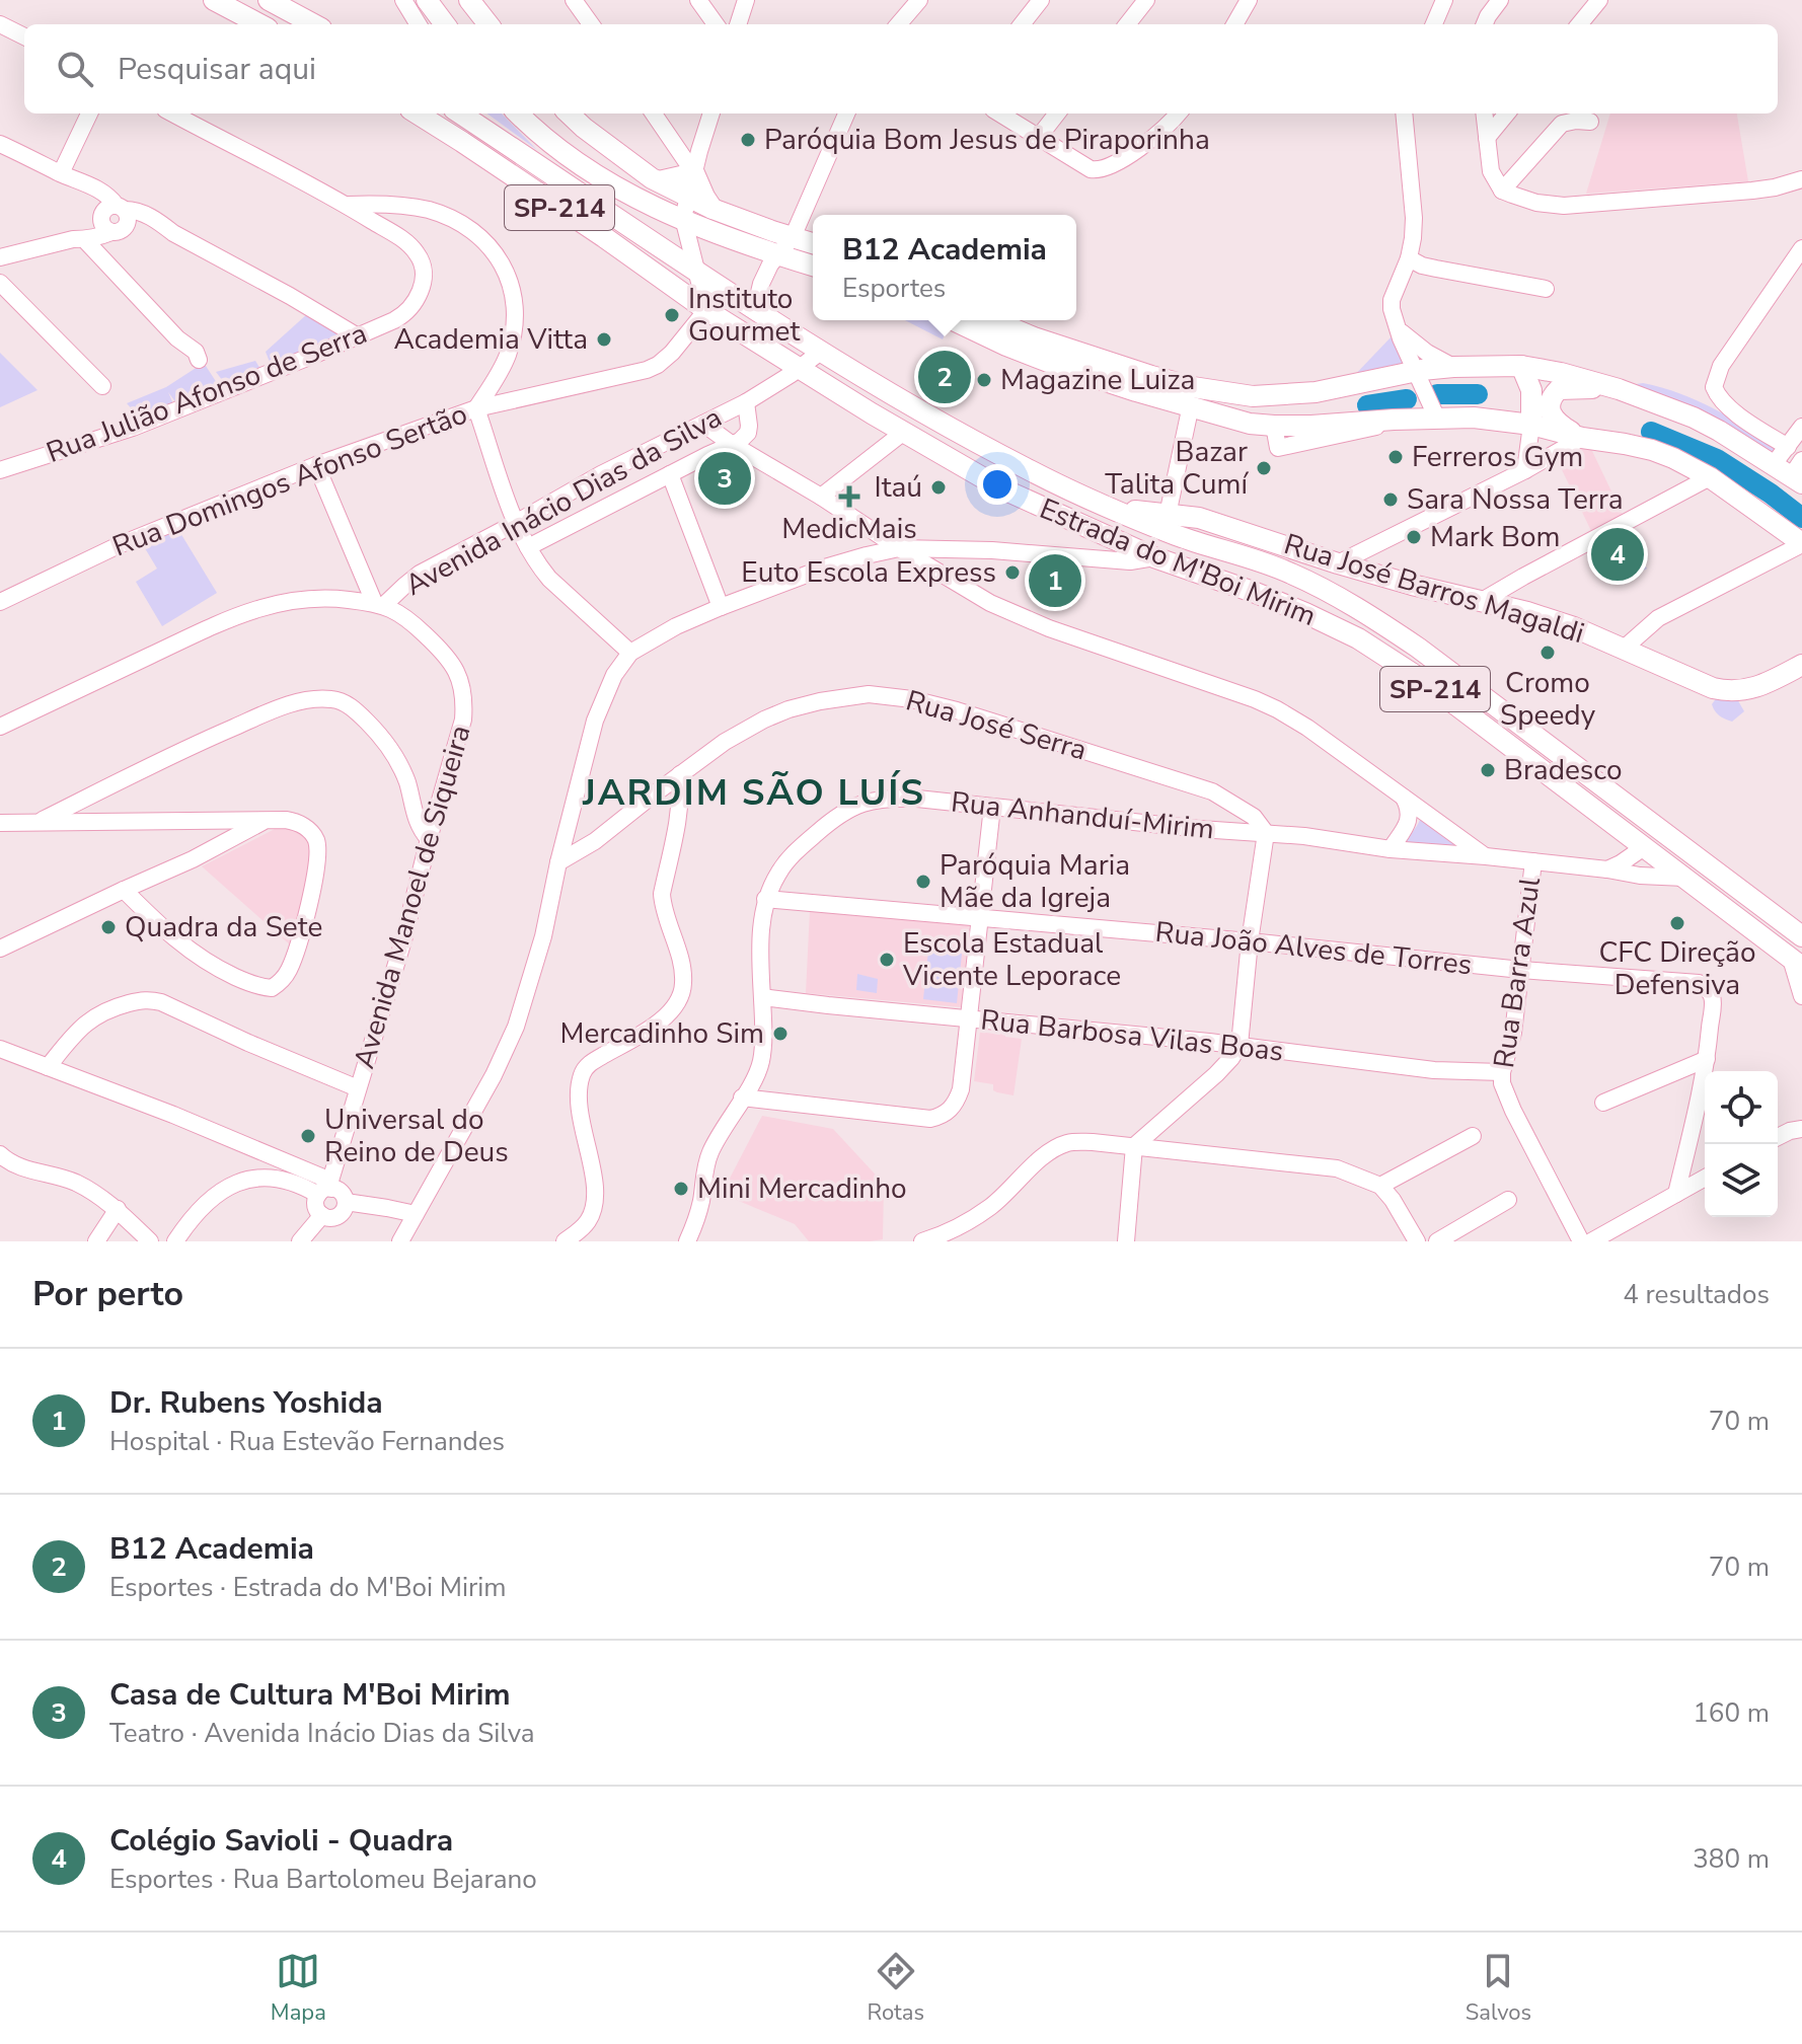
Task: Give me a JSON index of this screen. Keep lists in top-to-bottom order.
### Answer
{
  "streets": {
    "main road": ["SP-214", "Estrada do M'Boi Mirim", "Rua José Barros Magaldi"],
    "street": [
      "Rua Julião Afonso de Serra",
      "Rua Domingos Afonso Sertão",
      "Avenida Inácio Dias da Silva",
      "Rua José Serra",
      "Rua Anhanduí-Mirim",
      "Avenida Manoel de Siqueira",
      "Rua João Alves de Torres",
      "Rua Barra Azul",
      "Rua Barbosa Vilas Boas"
    ]
  },
  "crossings": [
    ["Rua Domingos Afonso Sertão", "Estrada do M'Boi Mirim"],
    ["Avenida Inácio Dias da Silva", "Estrada do M'Boi Mirim"],
    ["Avenida Inácio Dias da Silva", "Avenida Manoel de Siqueira"],
    ["Estrada do M'Boi Mirim", "Rua José Barros Magaldi"],
    ["Estrada do M'Boi Mirim", "Rua Anhanduí-Mirim"],
    ["Rua José Serra", "Rua Anhanduí-Mirim"],
    ["Rua Anhanduí-Mirim", "Rua João Alves de Torres"],
    ["Rua Anhanduí-Mirim", "Rua Barra Azul"],
    ["Rua Anhanduí-Mirim", "Rua Barbosa Vilas Boas"],
    ["Rua João Alves de Torres", "Rua Barra Azul"],
    ["Rua Barra Azul", "Rua Barbosa Vilas Boas"]
  ],
  "districts": ["JARDIM SÃO LUÍS"],
  "places": {
    "other": [
      "Paróquia Bom Jesus de Piraporinha",
      "Instituto Gourmet",
      "Academia Vitta",
      "Magazine Luiza",
      "Ferreros Gym",
      "Bazar Talita Cumí",
      "Itaú",
      "Sara Nossa Terra",
      "Mark Bom",
      "Euto Escola Express",
      "Cromo Speedy",
      "Bradesco",
      "Paróquia Maria Mãe da Igreja",
      "CFC Direção Defensiva",
      "Quadra da Sete",
      "Escola Estadual Vicente Leporace",
      "Mercadinho Sim",
      "Universal do Reino de Deus",
      "Mini Mercadinho"
    ],
    "health": ["MedicMais"]
  },
  "page": {
    "search": "Pesquisar aqui",
    "popup": ["B12 Academia", "Esportes"],
    "pins": [
      "2",
      "3",
      "4",
      "1"
    ],
    "heading": ["Por perto", "4 resultados"],
    "list": [
      {
        "mark": "1",
        "name": "Dr. Rubens Yoshida",
        "note": "Hospital · Rua Estevão Fernandes",
        "value": "70 m"
      },
      {
        "mark": "2",
        "name": "B12 Academia",
        "note": "Esportes · Estrada do M'Boi Mirim",
        "value": "70 m"
      },
      {
        "mark": "3",
        "name": "Casa de Cultura M'Boi Mirim",
        "note": "Teatro · Avenida Inácio Dias da Silva",
        "value": "160 m"
      },
      {
        "mark": "4",
        "name": "Colégio Savioli - Quadra",
        "note": "Esportes · Rua Bartolomeu Bejarano",
        "value": "380 m"
      }
    ],
    "nav": ["Mapa", "Rotas", "Salvos"]
  }
}
